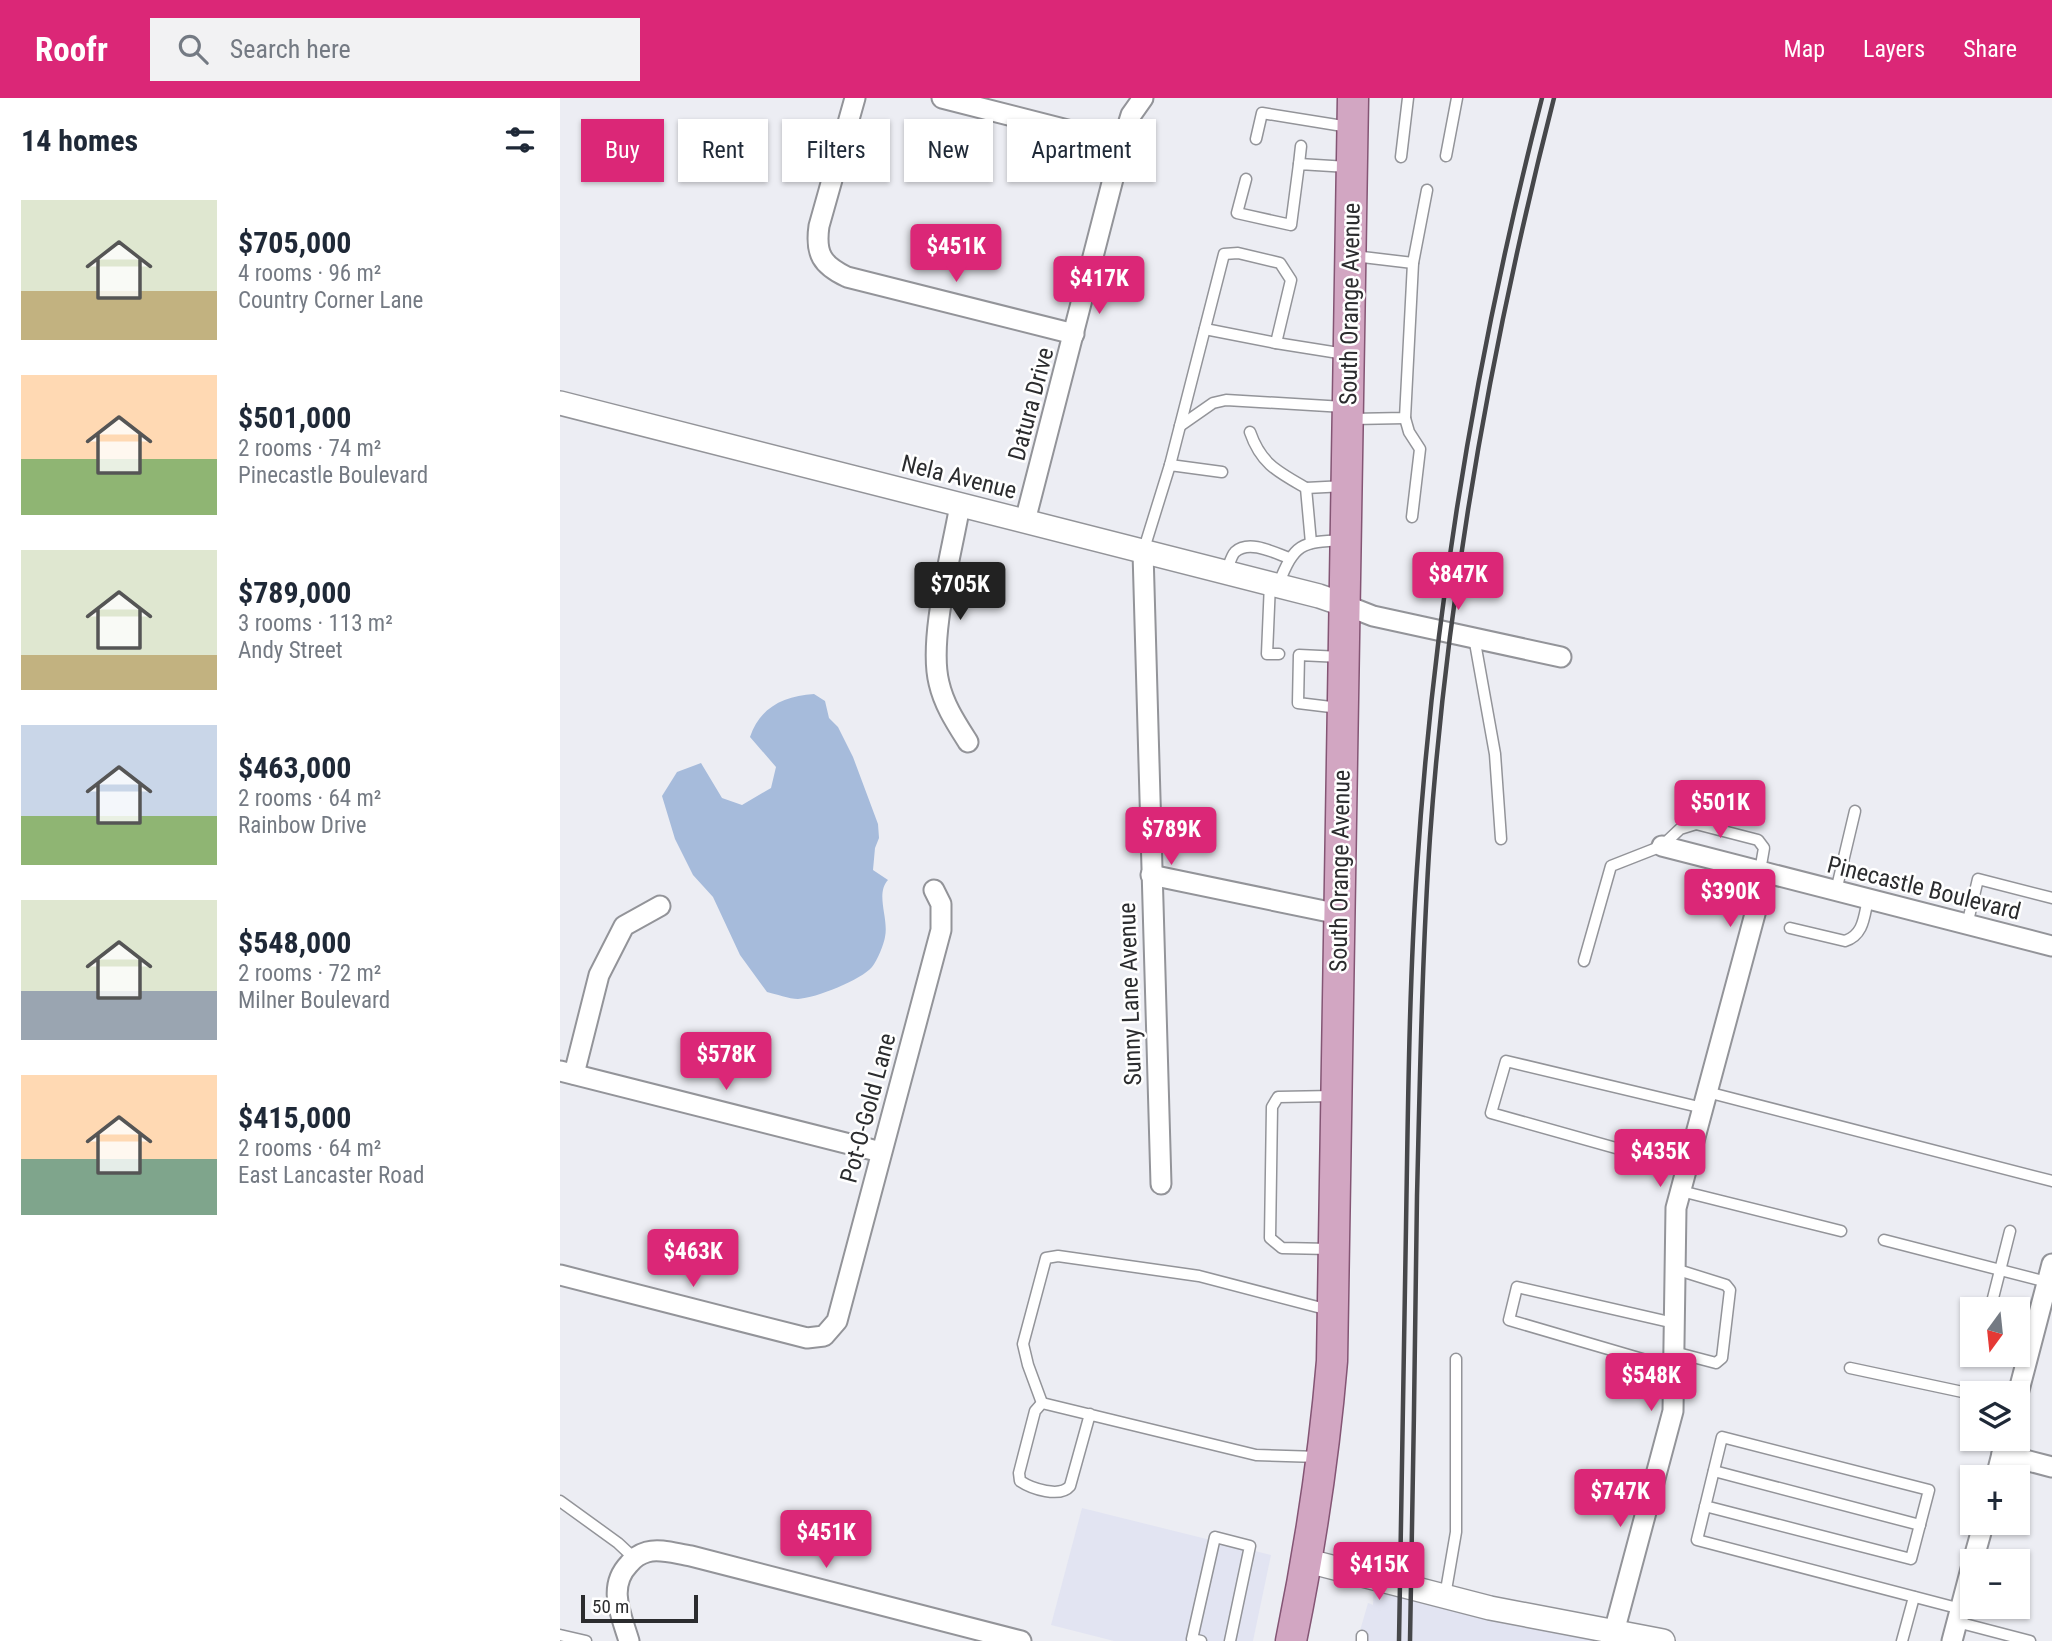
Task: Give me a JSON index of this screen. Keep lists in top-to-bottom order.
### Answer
{
  "streets": {
    "main road": ["South Orange Avenue"],
    "street": [
      "Datura Drive",
      "Nela Avenue",
      "Pinecastle Boulevard",
      "Sunny Lane Avenue",
      "Pot-O-Gold Lane"
    ]
  },
  "crossings": [
    ["South Orange Avenue", "Nela Avenue"],
    ["Datura Drive", "Nela Avenue"],
    ["Nela Avenue", "Sunny Lane Avenue"]
  ],
  "scale_bar": "50 m",
  "north": "bottom",
  "page": {
    "header": "Roofr",
    "search": "Search here",
    "nav": ["Map", "Layers", "Share"],
    "heading": "14 homes",
    "chip": [
      "Buy",
      "Rent",
      "Filters",
      "New",
      "Apartment"
    ],
    "list": [
      {
        "name": "$705,000",
        "note": "4 rooms · 96 m² · Country Corner Lane"
      },
      {
        "name": "$501,000",
        "note": "2 rooms · 74 m² · Pinecastle Boulevard"
      },
      {
        "name": "$789,000",
        "note": "3 rooms · 113 m² · Andy Street"
      },
      {
        "name": "$463,000",
        "note": "2 rooms · 64 m² · Rainbow Drive"
      },
      {
        "name": "$548,000",
        "note": "2 rooms · 72 m² · Milner Boulevard"
      },
      {
        "name": "$415,000",
        "note": "2 rooms · 64 m² · East Lancaster Road"
      }
    ],
    "price": [
      "$451K",
      "$417K",
      "$847K",
      "$705K",
      "$501K",
      "$789K",
      "$390K",
      "$578K",
      "$435K",
      "$463K",
      "$548K",
      "$747K",
      "$451K",
      "$415K"
    ],
    "map_buttons": ["+", "−"],
    "scale": "50 m"
  }
}
